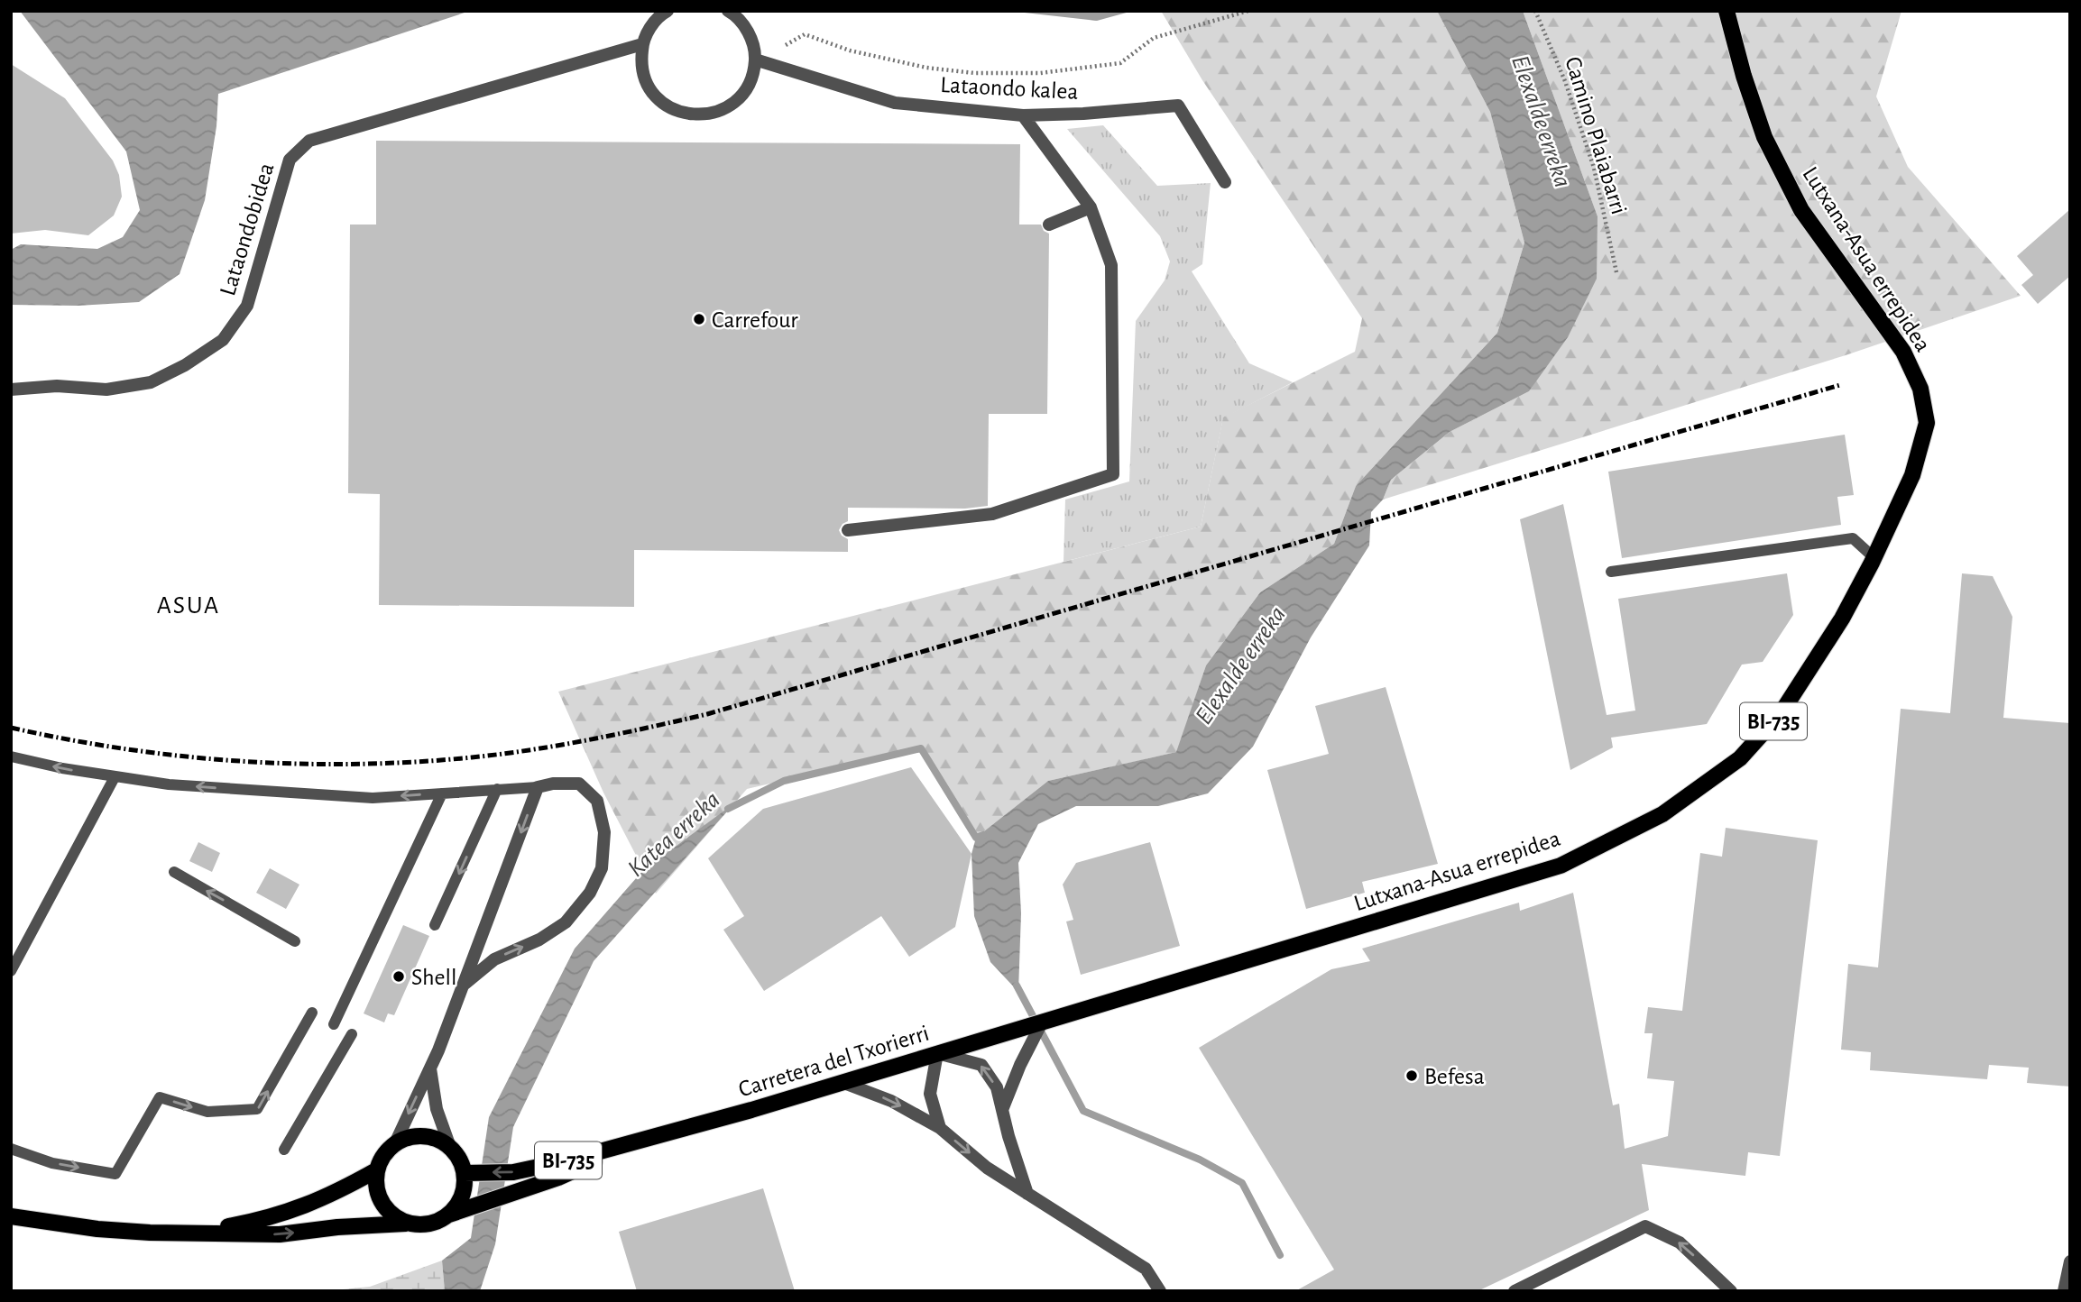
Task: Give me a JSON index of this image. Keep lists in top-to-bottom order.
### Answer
{
  "streets": {
    "main road": ["Lutxana-Asua errepidea", "BI-735", "Carretera del Txorierri"],
    "street": ["Lataondo kalea", "Lataondobidea"],
    "path": ["Camino Plaiabarri"]
  },
  "crossings": [
    ["Lutxana-Asua errepidea", "Carretera del Txorierri"]
  ],
  "districts": ["ASUA"],
  "water": ["Elexalde erreka", "Katea erreka"],
  "places": ["Carrefour", "Shell", "Befesa"]
}
